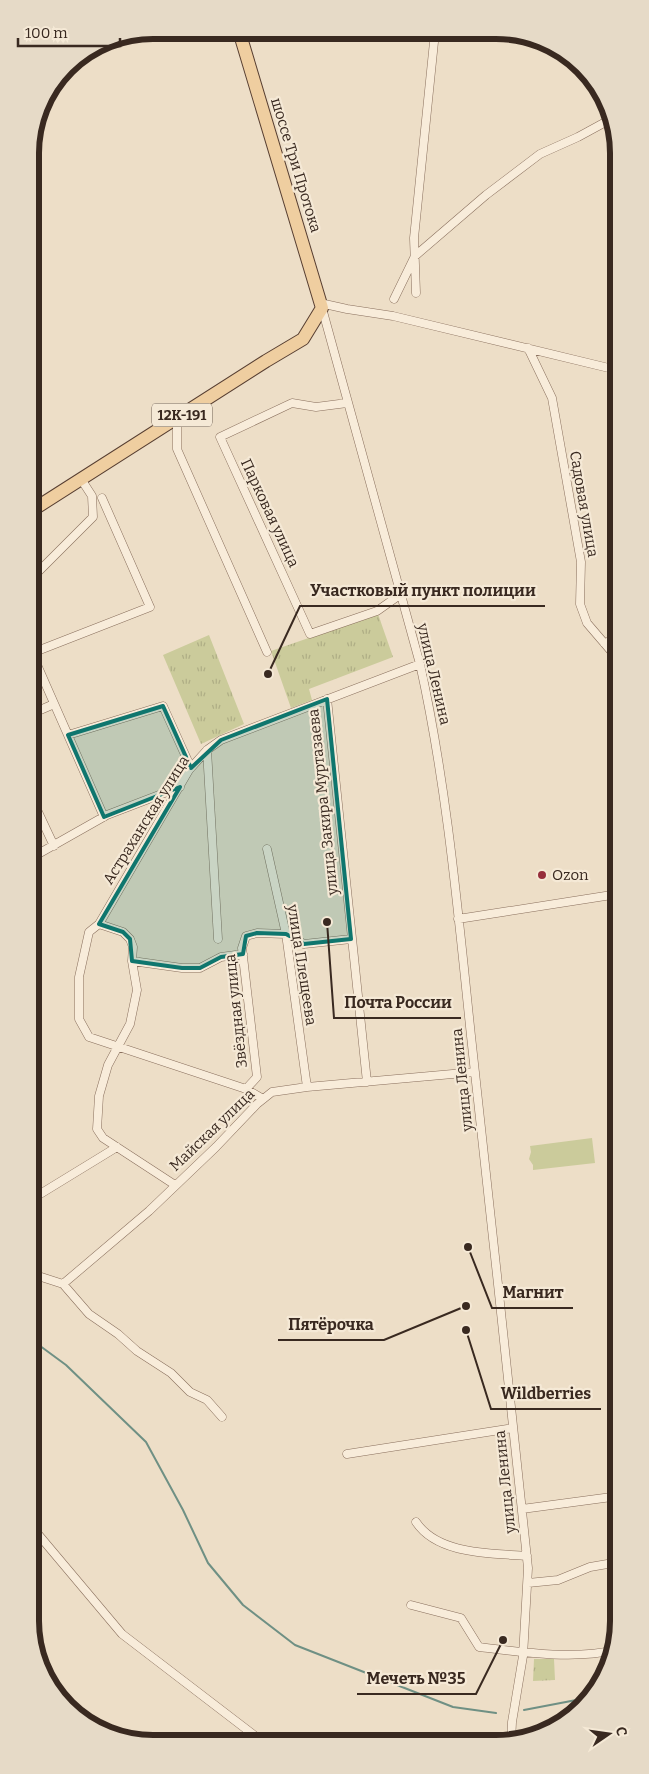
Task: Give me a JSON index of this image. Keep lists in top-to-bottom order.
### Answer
{
  "streets": {
    "main road": ["шоссе Три Протока", "12К-191"],
    "street": [
      "Садовая улица",
      "Парковая улица",
      "улица Ленина",
      "улица Закира Муртазаева",
      "Астраханская улица",
      "улица Плещеева",
      "Звёздная улица",
      "Майская улица"
    ]
  },
  "crossings": [
    ["шоссе Три Протока", "12К-191"],
    ["шоссе Три Протока", "улица Ленина"],
    ["12К-191", "улица Ленина"],
    ["Парковая улица", "улица Ленина"],
    ["улица Ленина", "Астраханская улица"],
    ["улица Ленина", "Майская улица"],
    ["улица Закира Муртазаева", "Астраханская улица"],
    ["улица Закира Муртазаева", "Майская улица"],
    ["Астраханская улица", "Звёздная улица"],
    ["Астраханская улица", "Майская улица"],
    ["улица Плещеева", "Звёздная улица"],
    ["улица Плещеева", "Майская улица"]
  ],
  "places": [
    "Участковый пункт полиции",
    "Ozon",
    "Почта России",
    "Магнит",
    "Пятёрочка",
    "Wildberries",
    "Мечеть №35"
  ],
  "scale_bar": "100 m",
  "north": "right"
}
